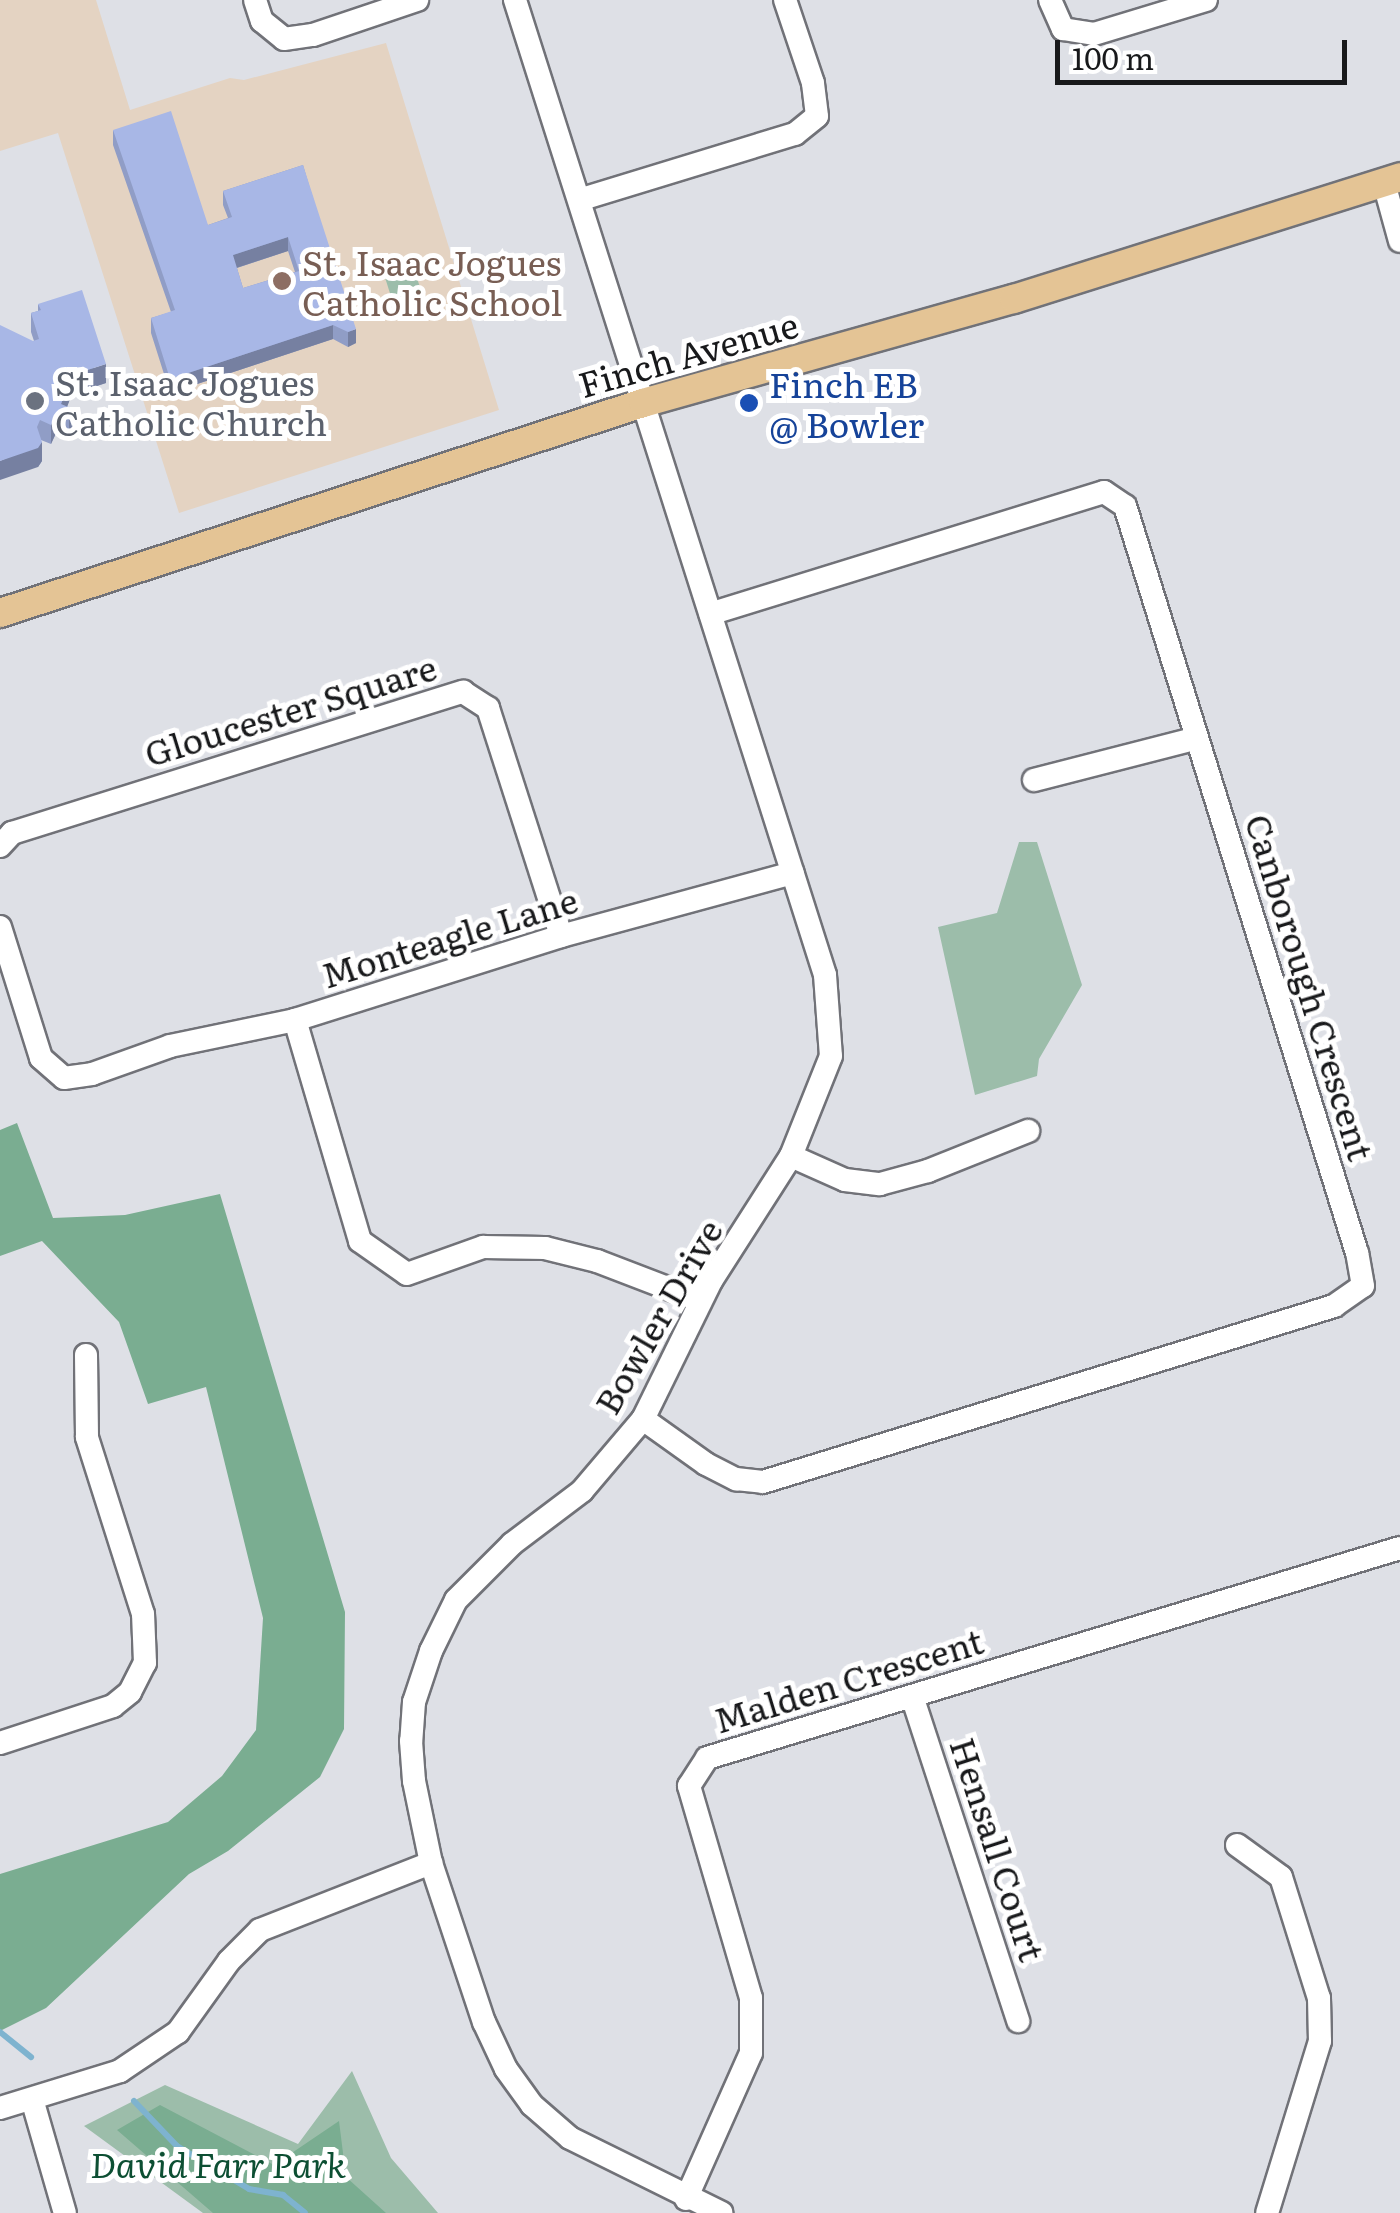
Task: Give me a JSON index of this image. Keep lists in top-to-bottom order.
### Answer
{
  "streets": {
    "main road": ["Finch Avenue"],
    "street": [
      "Gloucester Square",
      "Monteagle Lane",
      "Canborough Crescent",
      "Bowler Drive",
      "Malden Crescent",
      "Hensall Court"
    ]
  },
  "crossings": [
    ["Finch Avenue", "Bowler Drive"],
    ["Gloucester Square", "Monteagle Lane"],
    ["Monteagle Lane", "Bowler Drive"],
    ["Canborough Crescent", "Bowler Drive"],
    ["Bowler Drive", "Malden Crescent"],
    ["Malden Crescent", "Hensall Court"]
  ],
  "parks": ["David Farr Park"],
  "places": ["St. Isaac Jogues Catholic School", "St. Isaac Jogues Catholic Church", "Finch EB @ Bowler"],
  "scale_bar": "100 m"
}
